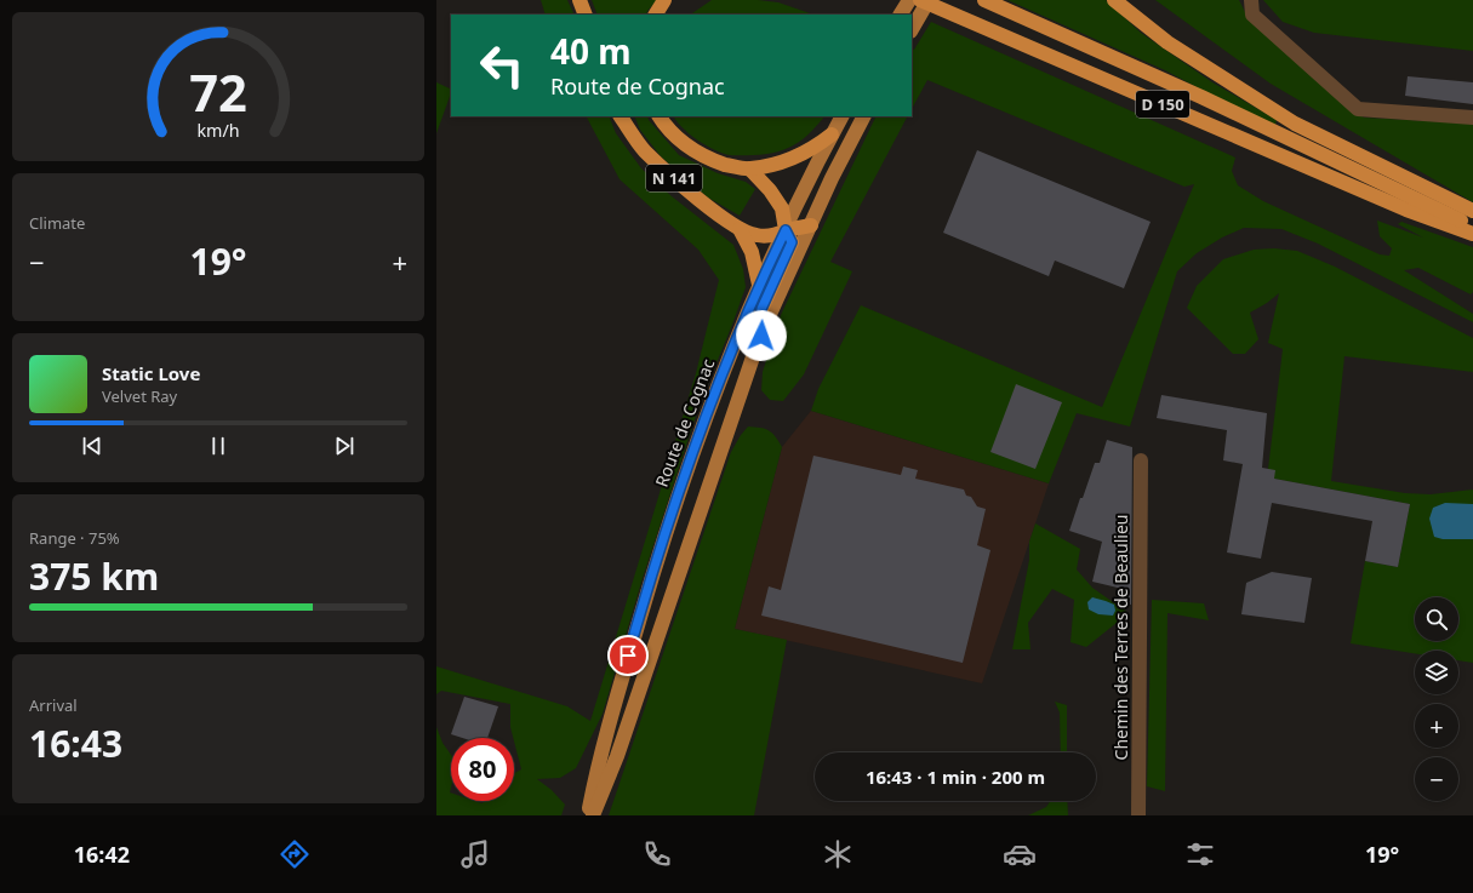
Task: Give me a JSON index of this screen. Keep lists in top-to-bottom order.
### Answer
{
  "streets": {
    "highway": ["D 150", "N 141"],
    "main road": ["Route de Cognac"],
    "street": ["Chemin des Terres de Beaulieu"]
  },
  "crossings": [
    ["N 141", "Route de Cognac"]
  ],
  "page": {
    "turn": ["40 m", "Route de Cognac"],
    "tile": [
      "Climate",
      ["Range · 75%", "375 km"],
      ["Arrival", "16:43"]
    ],
    "heat": ["−", "19°", "+"],
    "song": ["Static Love", "Velvet Ray"],
    "map_buttons": ["+", "−"],
    "limit": "80",
    "trip": "16:43 · 1 min · 200 m",
    "tabs": ["16:42", "19°"],
    "gauge": ["72", "km/h"]
  }
}
